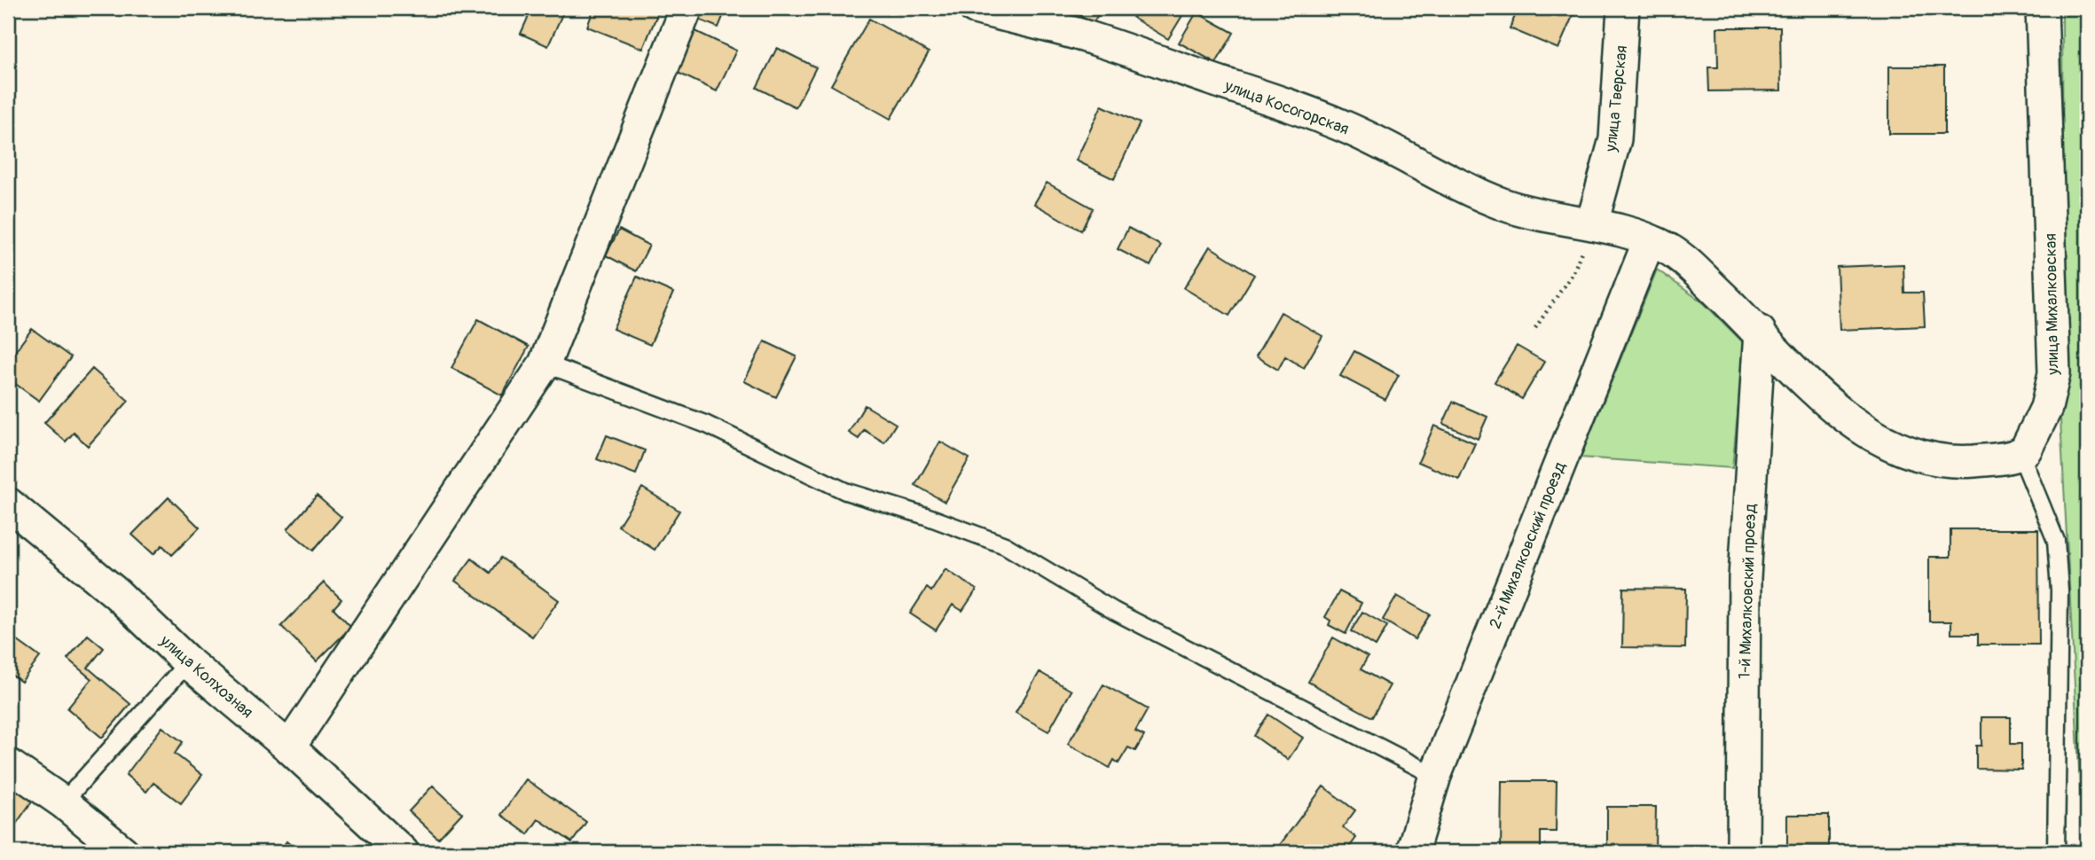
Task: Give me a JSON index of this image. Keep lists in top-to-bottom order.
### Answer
{
  "streets": {
    "street": [
      "улица Тверская",
      "улица Косогорская",
      "улица Михалковская",
      "2-й Михалковский проезд",
      "1-й Михалковский проезд",
      "улица Колхозная"
    ]
  },
  "crossings": [
    ["улица Тверская", "улица Косогорская"]
  ]
}
